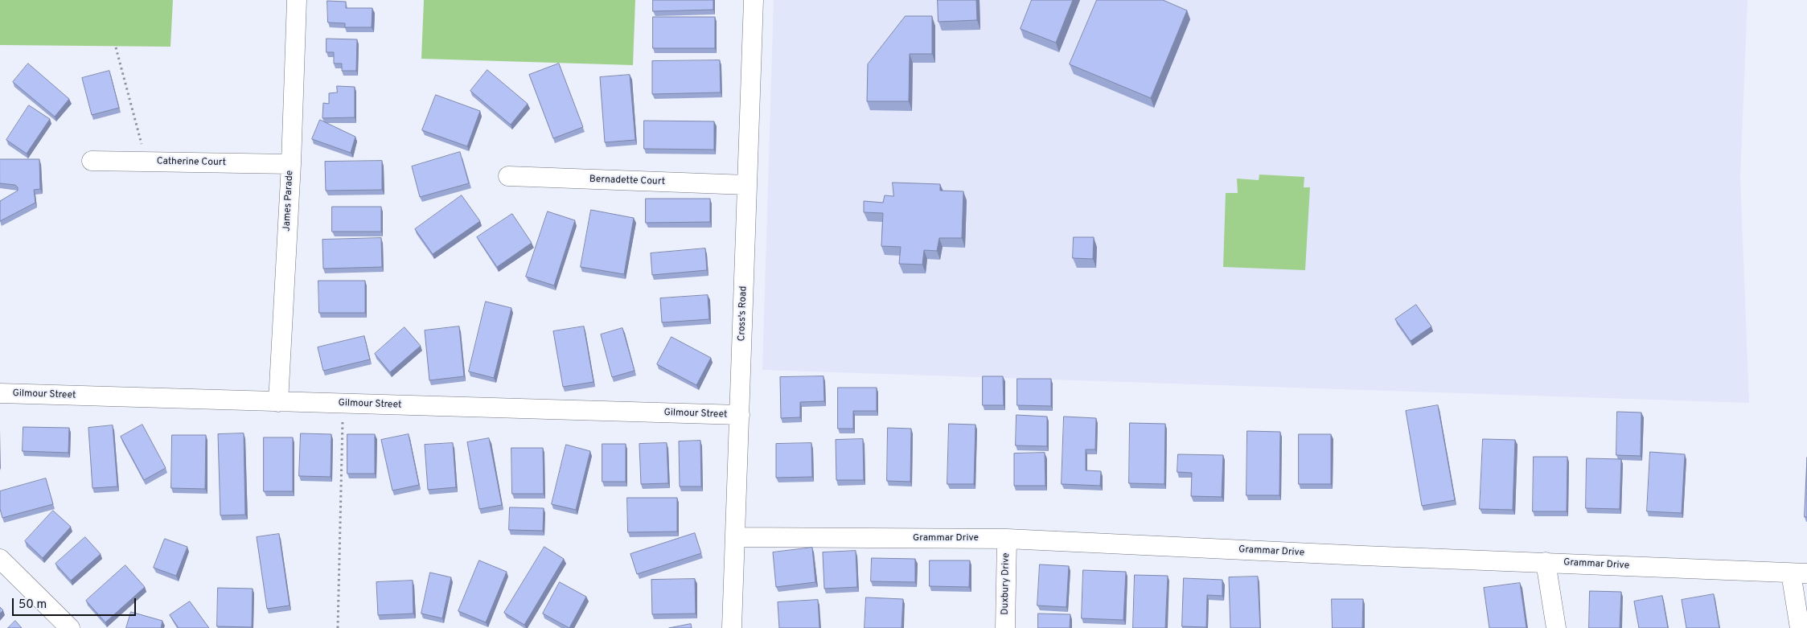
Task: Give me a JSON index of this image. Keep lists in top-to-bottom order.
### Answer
{
  "streets": {
    "street": [
      "Catherine Court",
      "Bernadette Court",
      "James Parade",
      "Cross's Road",
      "Gilmour Street",
      "Grammar Drive",
      "Duxbury Drive"
    ]
  },
  "crossings": [
    ["Catherine Court", "James Parade"],
    ["Bernadette Court", "Cross's Road"],
    ["James Parade", "Gilmour Street"],
    ["Cross's Road", "Gilmour Street"],
    ["Cross's Road", "Grammar Drive"],
    ["Grammar Drive", "Duxbury Drive"]
  ],
  "scale_bar": "50 m"
}
